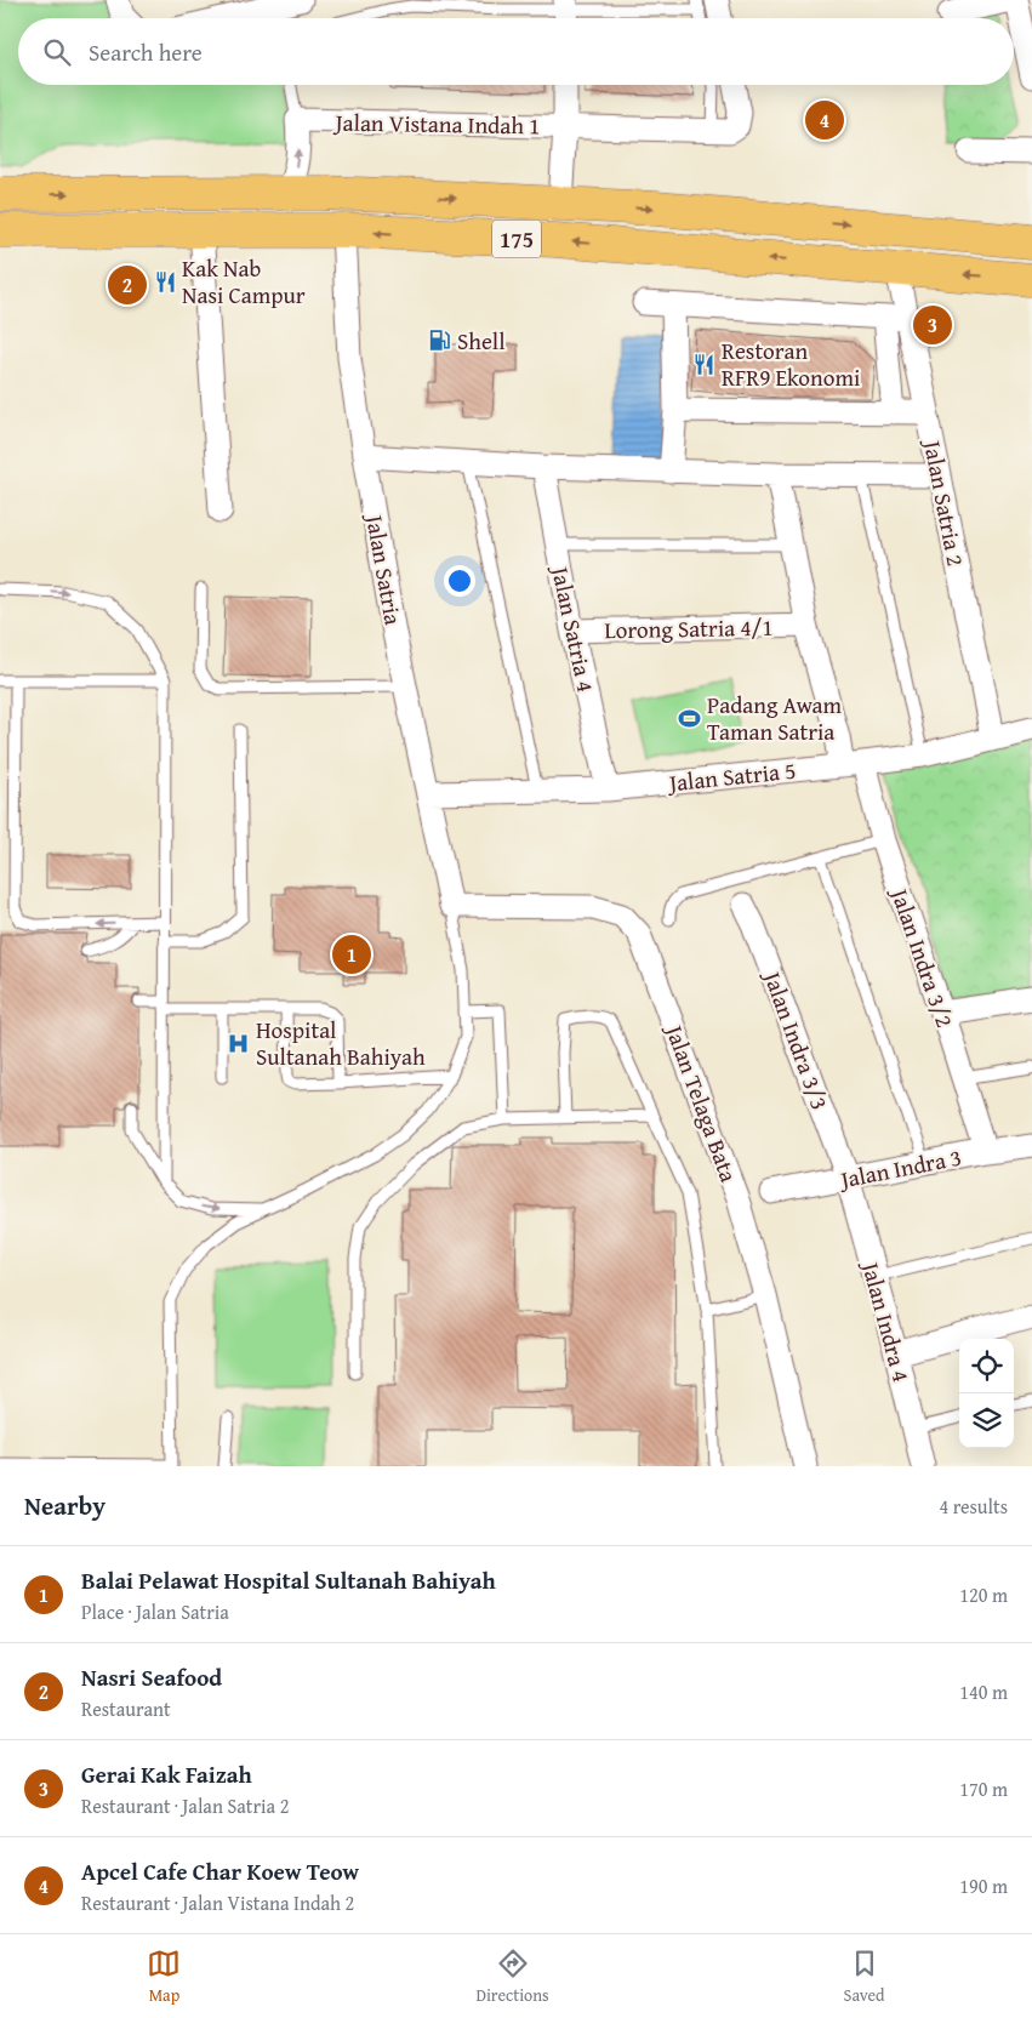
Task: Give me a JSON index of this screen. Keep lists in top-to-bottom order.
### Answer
{
  "streets": {
    "highway": ["175"],
    "street": [
      "Jalan Vistana Indah 1",
      "Jalan Satria 2",
      "Jalan Satria",
      "Lorong Satria 4/1",
      "Jalan Satria 4",
      "Jalan Satria 5",
      "Jalan Indra 3/2",
      "Jalan Indra 3/3",
      "Jalan Telaga Bata",
      "Jalan Indra 3",
      "Jalan Indra 4"
    ]
  },
  "crossings": [
    ["175", "Jalan Satria 2"],
    ["175", "Jalan Satria"],
    ["Jalan Satria 2", "Jalan Satria 5"],
    ["Jalan Satria", "Jalan Satria 5"],
    ["Jalan Satria", "Jalan Telaga Bata"],
    ["Lorong Satria 4/1", "Jalan Satria 4"],
    ["Lorong Satria 4/1", "Jalan Indra 3/2"],
    ["Jalan Satria 4", "Jalan Satria 5"],
    ["Jalan Satria 5", "Jalan Indra 3/2"],
    ["Jalan Indra 3/2", "Jalan Indra 3"],
    ["Jalan Indra 3/3", "Jalan Indra 3"],
    ["Jalan Indra 3/3", "Jalan Indra 4"],
    ["Jalan Indra 3", "Jalan Indra 4"]
  ],
  "places": {
    "restaurant": ["Kak Nab Nasi Campur", "Restoran RFR9 Ekonomi"],
    "fuel station": ["Shell"],
    "sports": ["Padang Awam Taman Satria"],
    "hospital": ["Hospital Sultanah Bahiyah"]
  },
  "page": {
    "search": "Search here",
    "pins": [
      "4",
      "2",
      "3",
      "1"
    ],
    "heading": ["Nearby", "4 results"],
    "list": [
      {
        "mark": "1",
        "name": "Balai Pelawat Hospital Sultanah Bahiyah",
        "note": "Place · Jalan Satria",
        "value": "120 m"
      },
      {
        "mark": "2",
        "name": "Nasri Seafood",
        "note": "Restaurant",
        "value": "140 m"
      },
      {
        "mark": "3",
        "name": "Gerai Kak Faizah",
        "note": "Restaurant · Jalan Satria 2",
        "value": "170 m"
      },
      {
        "mark": "4",
        "name": "Apcel Cafe Char Koew Teow",
        "note": "Restaurant · Jalan Vistana Indah 2",
        "value": "190 m"
      }
    ],
    "nav": ["Map", "Directions", "Saved"]
  }
}
